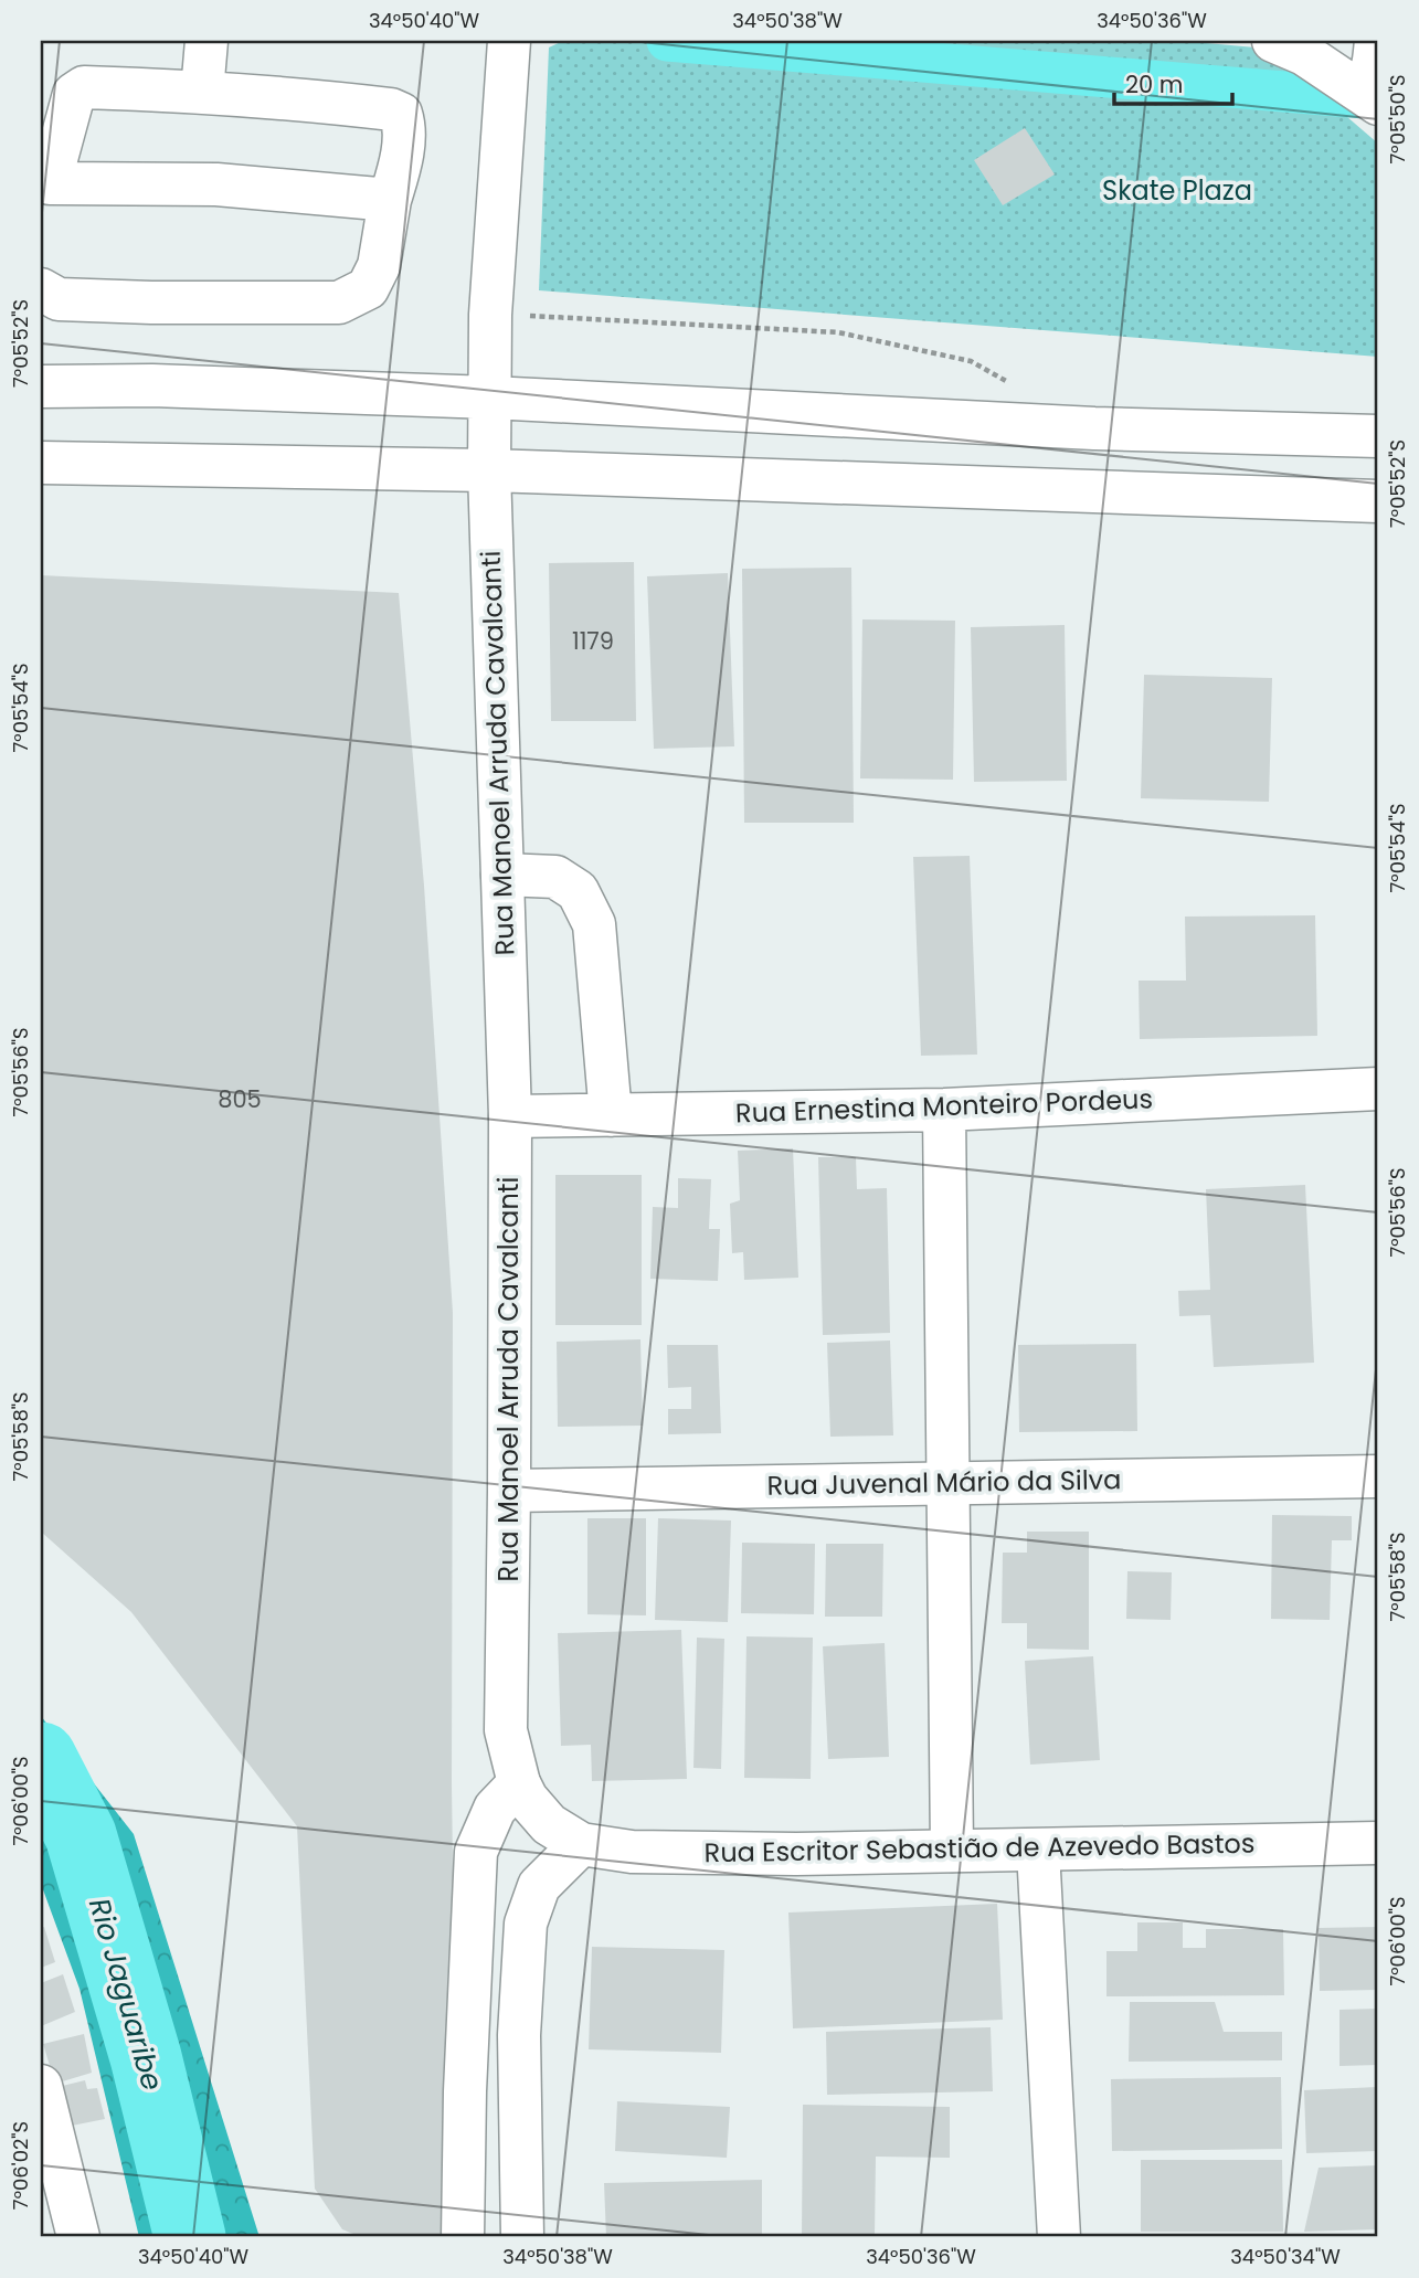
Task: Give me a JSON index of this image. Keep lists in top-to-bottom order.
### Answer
{
  "streets": {
    "main road": [
      "Rua Manoel Arruda Cavalcanti",
      "Rua Ernestina Monteiro Pordeus",
      "Rua Juvenal Mário da Silva",
      "Rua Escritor Sebastião de Azevedo Bastos"
    ]
  },
  "crossings": [
    ["Rua Manoel Arruda Cavalcanti", "Rua Ernestina Monteiro Pordeus"],
    ["Rua Manoel Arruda Cavalcanti", "Rua Juvenal Mário da Silva"],
    ["Rua Manoel Arruda Cavalcanti", "Rua Escritor Sebastião de Azevedo Bastos"]
  ],
  "water": ["Rio Jaguaribe"],
  "parks": ["Skate Plaza"],
  "house_numbers": ["1179", "805"],
  "scale_bar": "20 m",
  "coordinates": [
    "34°50'40\"W",
    "34°50'38\"W",
    "34°50'36\"W",
    "7°05'50\"S",
    "7°05'52\"S",
    "7°05'54\"S",
    "7°05'56\"S",
    "7°05'58\"S",
    "7°06'00\"S",
    "7°06'02\"S",
    "34°50'34\"W"
  ]
}
